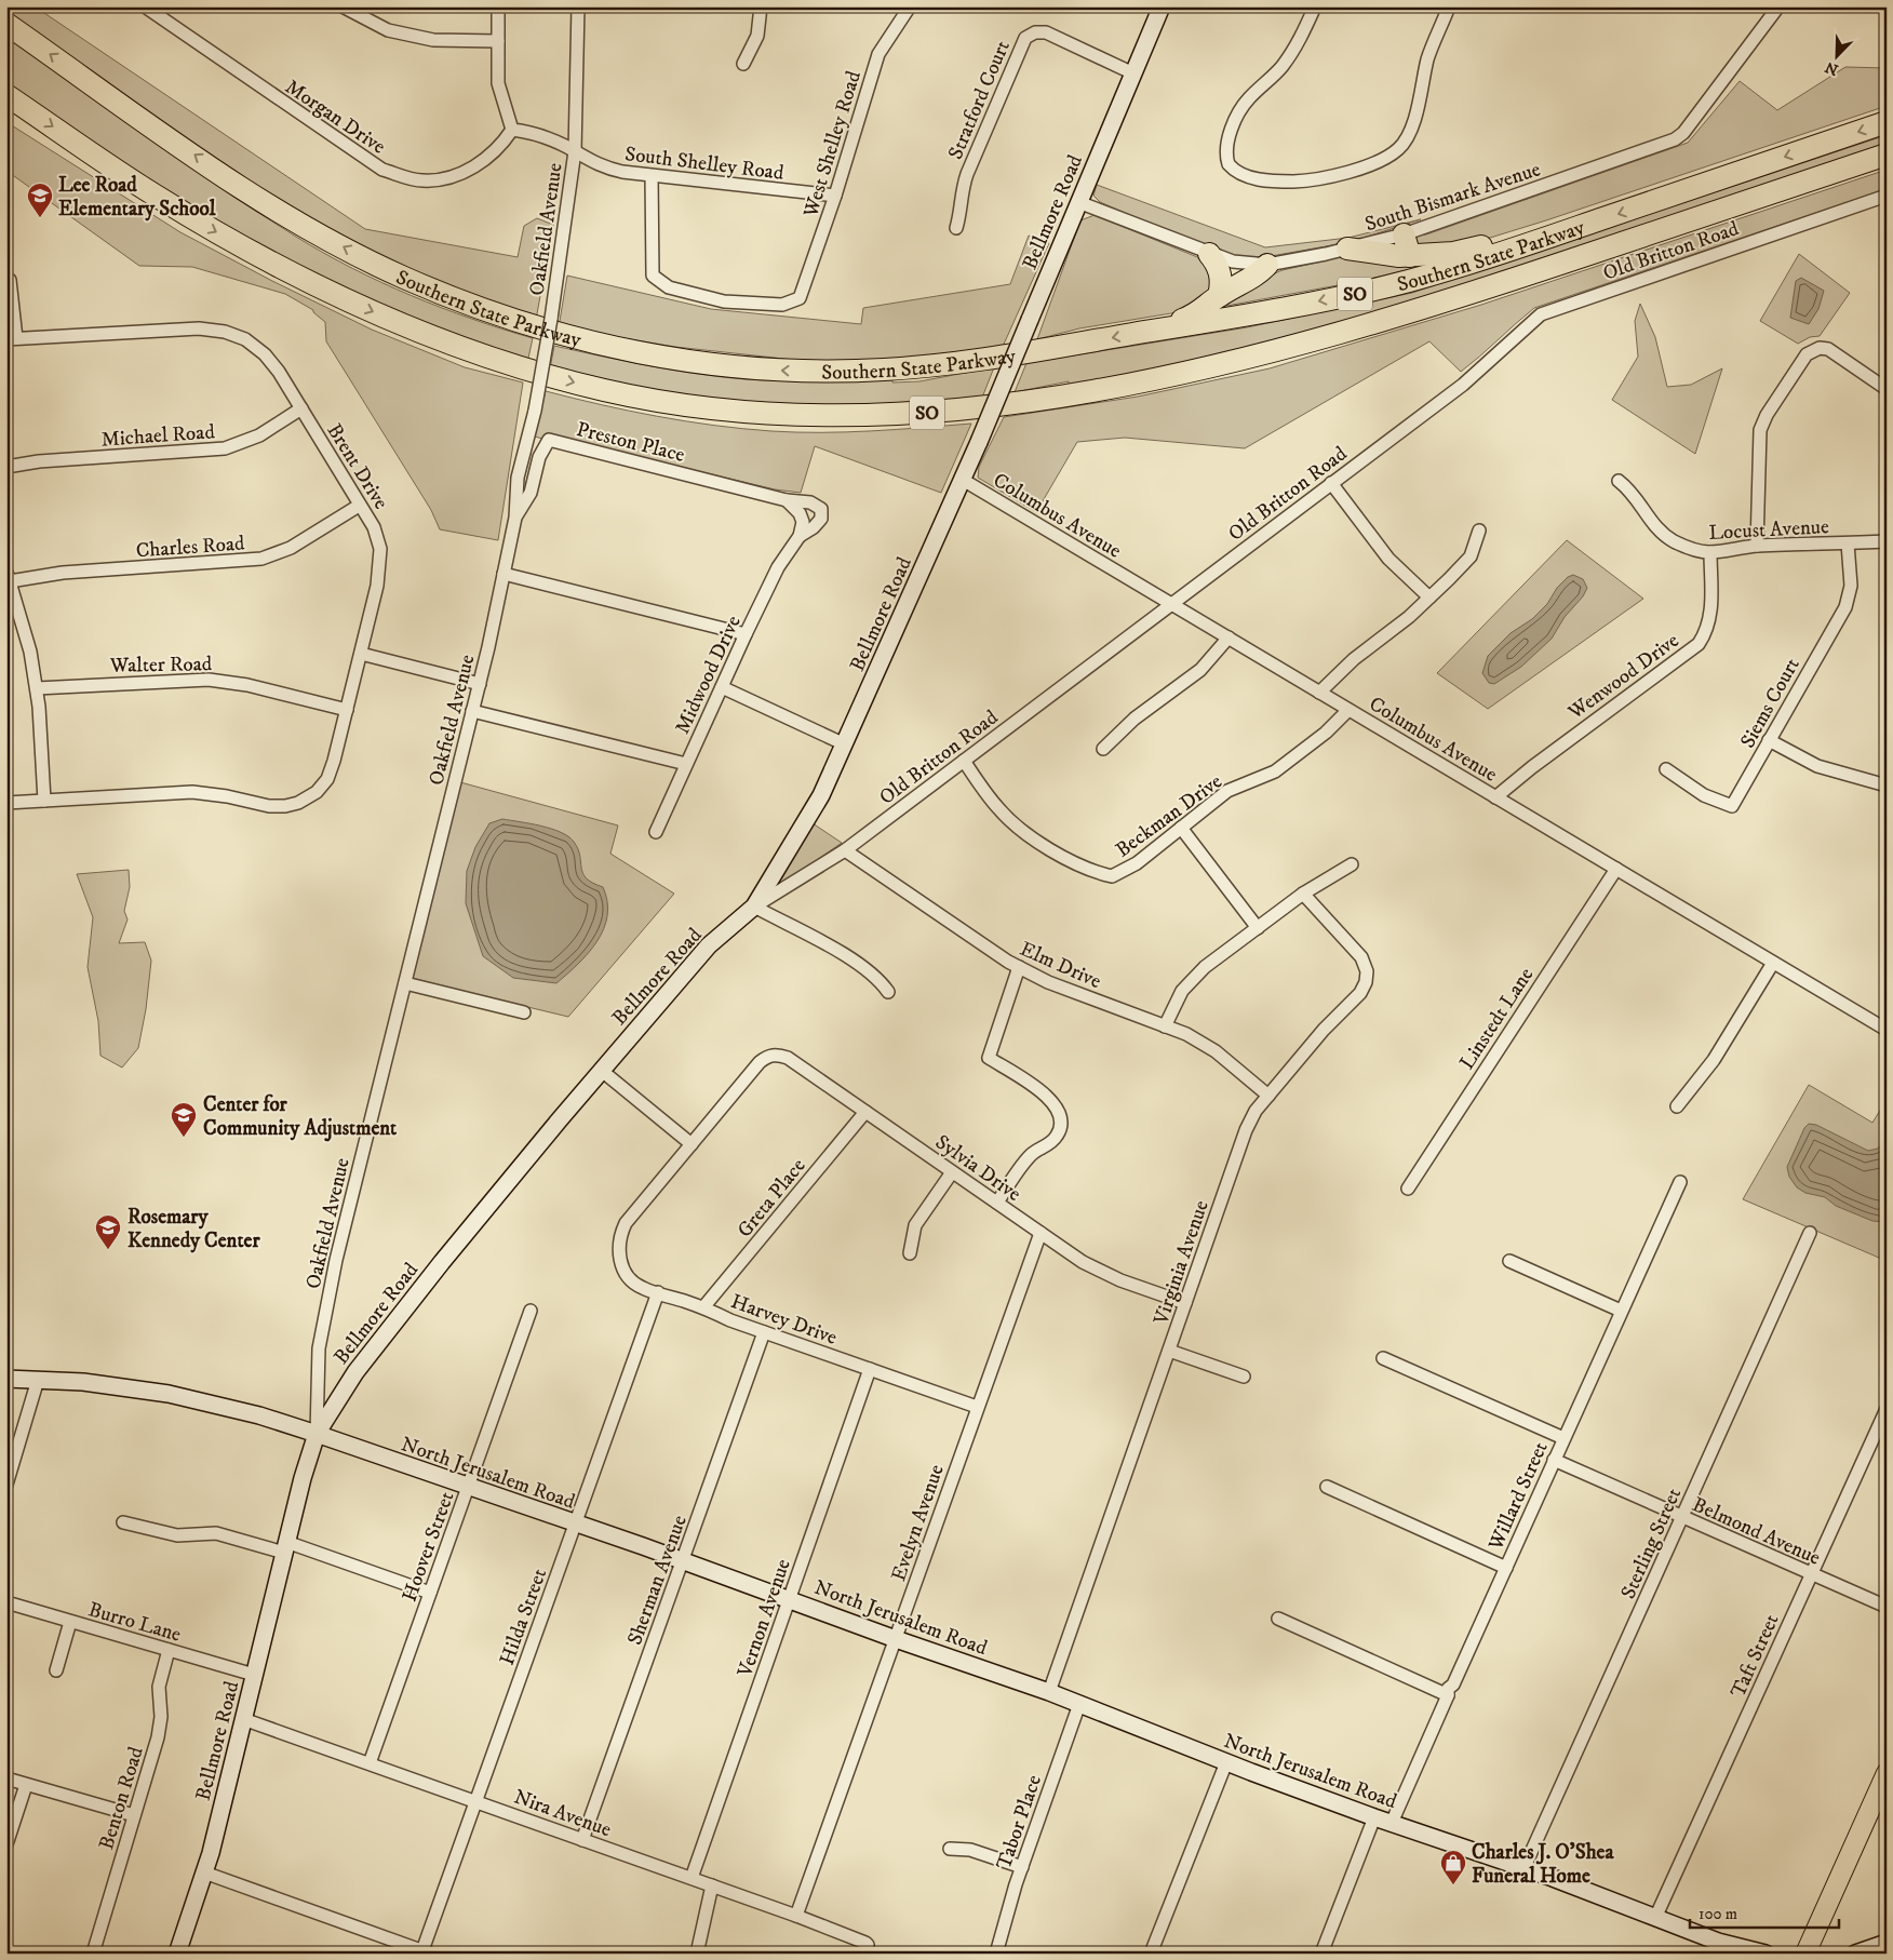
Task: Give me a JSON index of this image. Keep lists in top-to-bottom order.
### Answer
{
  "streets": {
    "highway": ["Southern State Parkway", "SO"],
    "main road": ["Bellmore Road", "North Jerusalem Road"],
    "street": [
      "Stratford Court",
      "Morgan Drive",
      "West Shelley Road",
      "South Shelley Road",
      "South Bismark Avenue",
      "Oakfield Avenue",
      "Old Britton Road",
      "Michael Road",
      "Preston Place",
      "Brent Drive",
      "Columbus Avenue",
      "Locust Avenue",
      "Charles Road",
      "Walter Road",
      "Midwood Drive",
      "Wenwood Drive",
      "Siems Court",
      "Beckman Drive",
      "Elm Drive",
      "Linstedt Lane",
      "Sylvia Drive",
      "Greta Place",
      "Virginia Avenue",
      "Harvey Drive",
      "Willard Street",
      "Evelyn Avenue",
      "Belmond Avenue",
      "Sterling Street",
      "Hoover Street",
      "Sherman Avenue",
      "Hilda Street",
      "Vernon Avenue",
      "Burro Lane",
      "Taft Street",
      "Benton Road",
      "Nira Avenue",
      "Tabor Place"
    ]
  },
  "crossings": [
    ["Stratford Court", "Bellmore Road"],
    ["Morgan Drive", "South Shelley Road"],
    ["West Shelley Road", "South Shelley Road"],
    ["South Shelley Road", "Oakfield Avenue"],
    ["South Bismark Avenue", "Bellmore Road"],
    ["Bellmore Road", "Oakfield Avenue"],
    ["Bellmore Road", "Old Britton Road"],
    ["Bellmore Road", "Columbus Avenue"],
    ["Bellmore Road", "North Jerusalem Road"],
    ["Bellmore Road", "Burro Lane"],
    ["Bellmore Road", "Nira Avenue"],
    ["Oakfield Avenue", "Preston Place"],
    ["Oakfield Avenue", "North Jerusalem Road"],
    ["Old Britton Road", "Columbus Avenue"],
    ["Old Britton Road", "Beckman Drive"],
    ["Old Britton Road", "Elm Drive"],
    ["Michael Road", "Brent Drive"],
    ["Preston Place", "Midwood Drive"],
    ["Brent Drive", "Charles Road"],
    ["Brent Drive", "Walter Road"],
    ["Columbus Avenue", "Wenwood Drive"],
    ["Columbus Avenue", "Beckman Drive"],
    ["Columbus Avenue", "Linstedt Lane"],
    ["Locust Avenue", "Wenwood Drive"],
    ["Locust Avenue", "Siems Court"],
    ["Elm Drive", "Virginia Avenue"],
    ["Sylvia Drive", "Greta Place"],
    ["Sylvia Drive", "Virginia Avenue"],
    ["Sylvia Drive", "Harvey Drive"],
    ["Sylvia Drive", "Evelyn Avenue"],
    ["Greta Place", "Harvey Drive"],
    ["Virginia Avenue", "North Jerusalem Road"],
    ["Harvey Drive", "Evelyn Avenue"],
    ["Harvey Drive", "Sherman Avenue"],
    ["Harvey Drive", "Hilda Street"],
    ["Harvey Drive", "Vernon Avenue"],
    ["North Jerusalem Road", "Willard Street"],
    ["North Jerusalem Road", "Evelyn Avenue"],
    ["North Jerusalem Road", "Sterling Street"],
    ["North Jerusalem Road", "Hoover Street"],
    ["North Jerusalem Road", "Sherman Avenue"],
    ["North Jerusalem Road", "Hilda Street"],
    ["North Jerusalem Road", "Vernon Avenue"],
    ["North Jerusalem Road", "Taft Street"],
    ["North Jerusalem Road", "Tabor Place"],
    ["Willard Street", "Belmond Avenue"],
    ["Evelyn Avenue", "Nira Avenue"],
    ["Belmond Avenue", "Sterling Street"],
    ["Belmond Avenue", "Taft Street"],
    ["Hoover Street", "Nira Avenue"],
    ["Sherman Avenue", "Nira Avenue"],
    ["Hilda Street", "Nira Avenue"],
    ["Vernon Avenue", "Nira Avenue"],
    ["Burro Lane", "Benton Road"]
  ],
  "places": {
    "school or university": ["Lee Road Elementary School", "Center for Community Adjustment", "Rosemary Kennedy Center"],
    "shop": ["Charles J. O’Shea Funeral Home"]
  },
  "scale_bar": "100 m",
  "north": "bottom left"
}
